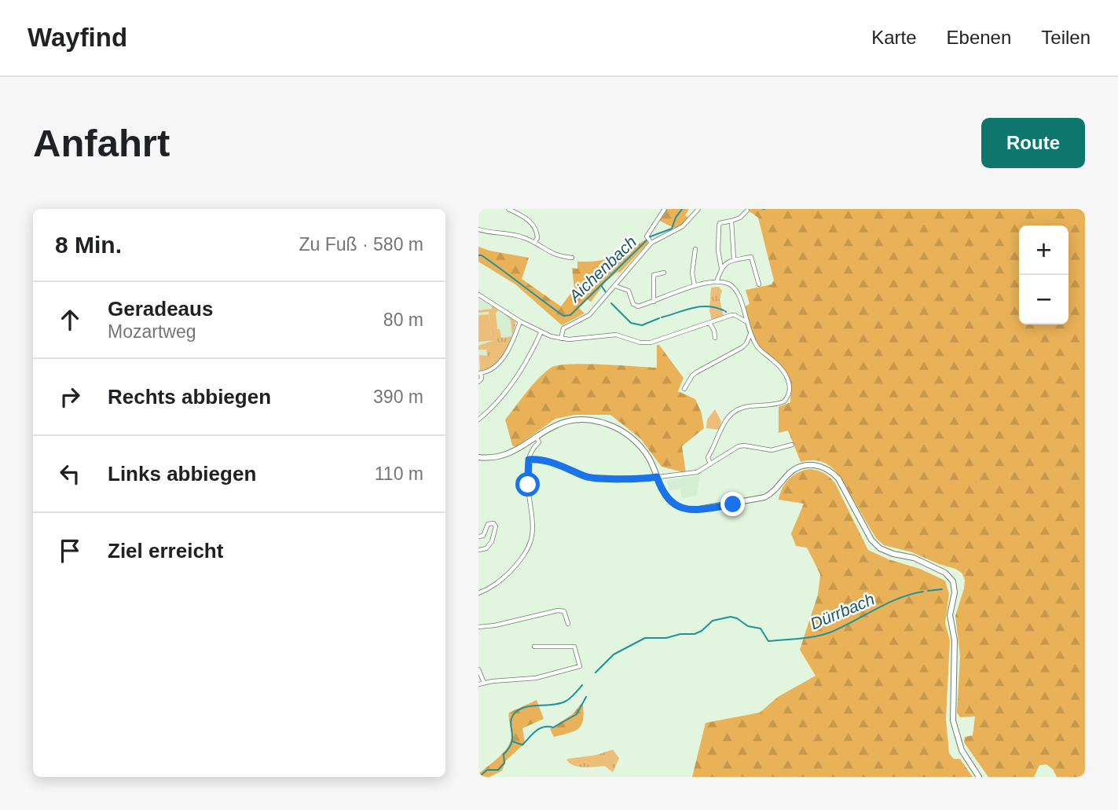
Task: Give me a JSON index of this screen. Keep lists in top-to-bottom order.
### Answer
{
  "water": ["Aichenbach", "Dürrbach"],
  "page": {
    "header": "Wayfind",
    "nav": ["Karte", "Ebenen", "Teilen"],
    "buttons": "Route",
    "title": "Anfahrt",
    "heading": ["8 Min.", "Zu Fuß · 580 m"],
    "map_buttons": ["+", "−"],
    "list": [
      ["Geradeaus", "Mozartweg", "80 m"],
      ["Rechts abbiegen", "390 m"],
      ["Links abbiegen", "110 m"],
      "Ziel erreicht"
    ]
  }
}
